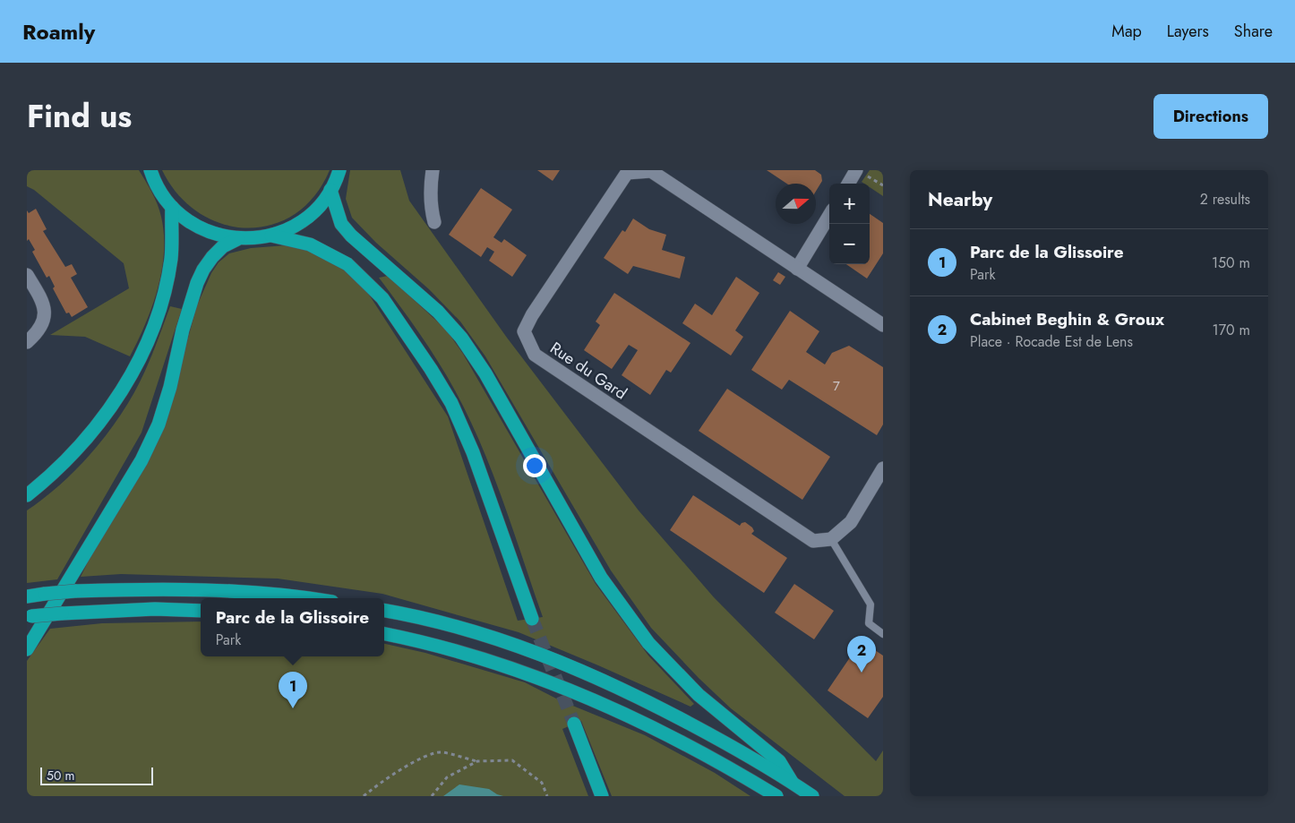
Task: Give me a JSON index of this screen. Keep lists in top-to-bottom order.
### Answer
{
  "streets": {
    "street": ["Rue du Gard"]
  },
  "house_numbers": ["7"],
  "scale_bar": "50 m",
  "north": "right",
  "page": {
    "header": "Roamly",
    "nav": ["Map", "Layers", "Share"],
    "title": "Find us",
    "buttons": "Directions",
    "heading": ["Nearby", "2 results"],
    "map_buttons": ["+", "−"],
    "list": [
      {
        "mark": "1",
        "name": "Parc de la Glissoire",
        "note": "Park",
        "value": "150 m"
      },
      {
        "mark": "2",
        "name": "Cabinet Beghin & Groux",
        "note": "Place · Rocade Est de Lens",
        "value": "170 m"
      }
    ],
    "popup": ["Parc de la Glissoire", "Park"],
    "pins": ["2", "1"],
    "scale": "50 m"
  }
}
